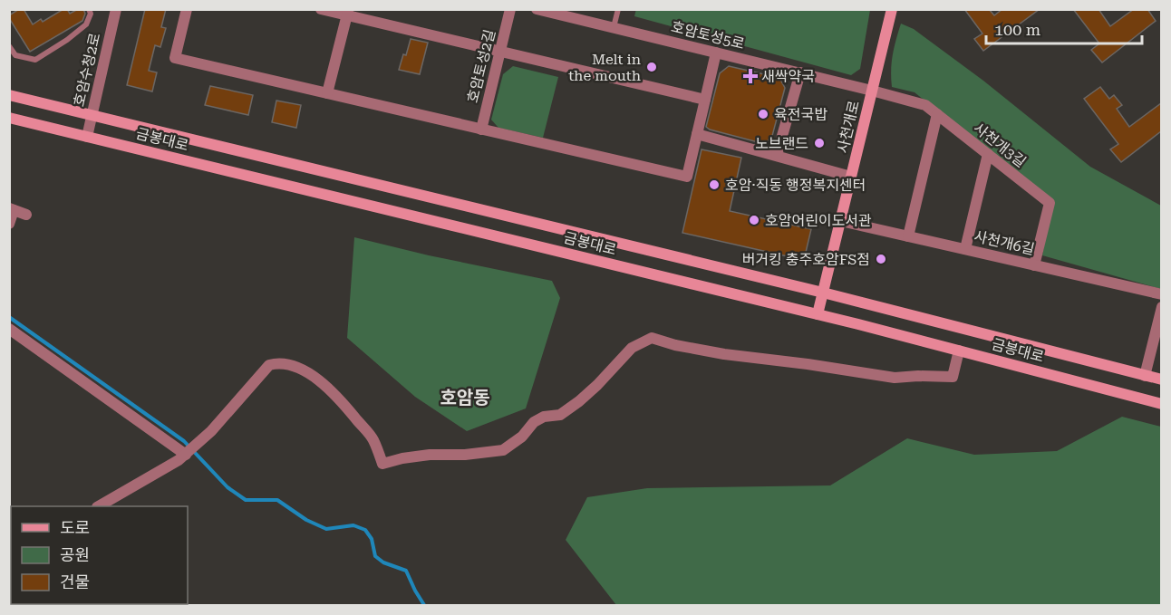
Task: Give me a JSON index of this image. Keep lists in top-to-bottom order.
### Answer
{
  "streets": {
    "street": [
      "호암토성5로",
      "호암토성2길",
      "호암수청2로",
      "사천개로",
      "금봉대로",
      "사천개3길",
      "사천개6길"
    ]
  },
  "crossings": [
    ["호암토성5로", "사천개로"],
    ["호암토성5로", "사천개3길"],
    ["호암수청2로", "금봉대로"],
    ["사천개로", "금봉대로"],
    ["사천개로", "사천개3길"],
    ["사천개로", "사천개6길"],
    ["사천개3길", "사천개6길"]
  ],
  "districts": ["호암동"],
  "places": {
    "other": [
      "Melt in the mouth",
      "육전국밥",
      "노브랜드",
      "호암·직동 행정복지센터",
      "호암어린이도서관",
      "버거킹 충주호암FS점"
    ],
    "health": ["새싹약국"]
  },
  "legend": ["도로", "공원", "건물"],
  "scale_bar": "100 m"
}
